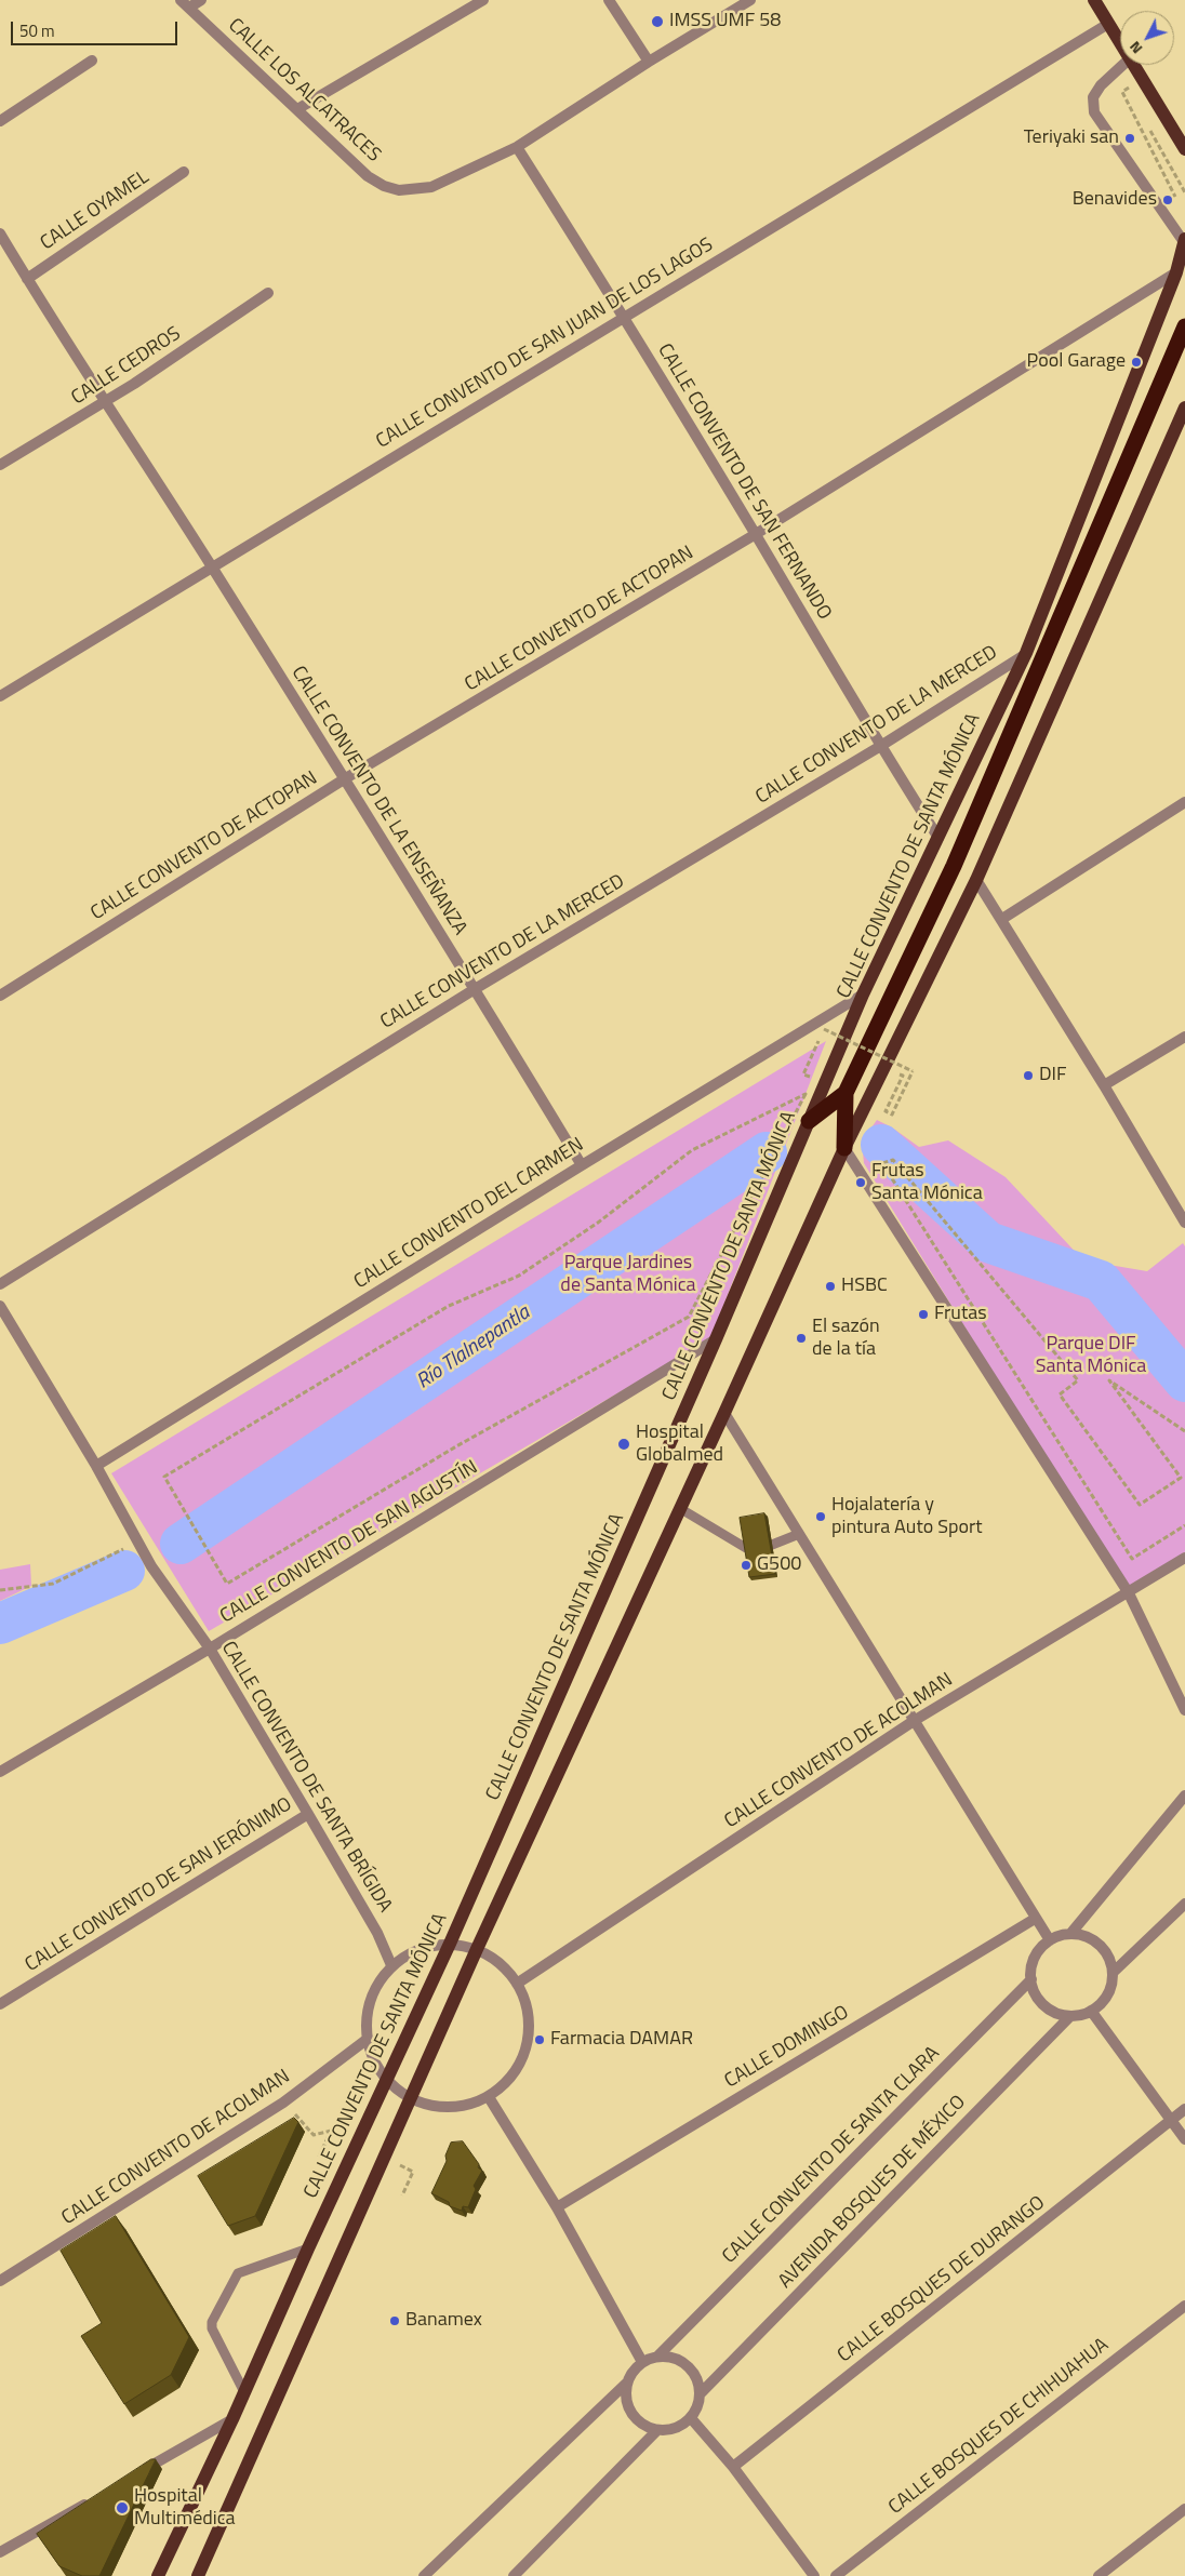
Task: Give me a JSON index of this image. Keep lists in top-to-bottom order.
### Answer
{
  "streets": {
    "main road": ["CALLE CONVENTO DE SANTA MÓNICA"],
    "street": [
      "CALLE LOS ALCATRACES",
      "CALLE OYAMEL",
      "CALLE CONVENTO DE SAN JUAN DE LOS LAGOS",
      "CALLE CEDROS",
      "CALLE CONVENTO DE SAN FERNANDO",
      "CALLE CONVENTO DE ACTOPAN",
      "CALLE CONVENTO DE LA MERCED",
      "CALLE CONVENTO DE LA ENSEÑANZA",
      "CALLE CONVENTO DEL CARMEN",
      "CALLE CONVENTO DE SAN AGUSTÍN",
      "CALLE CONVENTO DE ACOLMAN",
      "CALLE CONVENTO DE SANTA BRÍGIDA",
      "CALLE CONVENTO DE SAN JERÓNIMO",
      "CALLE DOMINGO",
      "CALLE CONVENTO DE SANTA CLARA",
      "AVENIDA BOSQUES DE MÉXICO",
      "CALLE BOSQUES DE DURANGO",
      "CALLE BOSQUES DE CHIHUAHUA"
    ]
  },
  "crossings": [
    ["CALLE LOS ALCATRACES", "CALLE CONVENTO DE SAN FERNANDO"],
    ["CALLE OYAMEL", "CALLE CONVENTO DE LA ENSEÑANZA"],
    ["CALLE CONVENTO DE SAN JUAN DE LOS LAGOS", "CALLE CONVENTO DE SAN FERNANDO"],
    ["CALLE CONVENTO DE SAN JUAN DE LOS LAGOS", "CALLE CONVENTO DE LA ENSEÑANZA"],
    ["CALLE CEDROS", "CALLE CONVENTO DE LA ENSEÑANZA"],
    ["CALLE CONVENTO DE SAN FERNANDO", "CALLE CONVENTO DE ACTOPAN"],
    ["CALLE CONVENTO DE SAN FERNANDO", "CALLE CONVENTO DE LA MERCED"],
    ["CALLE CONVENTO DE SAN FERNANDO", "CALLE CONVENTO DE SANTA MÓNICA"],
    ["CALLE CONVENTO DE ACTOPAN", "CALLE CONVENTO DE LA ENSEÑANZA"],
    ["CALLE CONVENTO DE ACTOPAN", "CALLE CONVENTO DE SANTA MÓNICA"],
    ["CALLE CONVENTO DE LA MERCED", "CALLE CONVENTO DE LA ENSEÑANZA"],
    ["CALLE CONVENTO DE LA MERCED", "CALLE CONVENTO DE SANTA MÓNICA"],
    ["CALLE CONVENTO DE LA ENSEÑANZA", "CALLE CONVENTO DEL CARMEN"],
    ["CALLE CONVENTO DE SANTA MÓNICA", "CALLE CONVENTO DEL CARMEN"],
    ["CALLE CONVENTO DE SANTA MÓNICA", "CALLE CONVENTO DE SAN AGUSTÍN"],
    ["CALLE CONVENTO DEL CARMEN", "CALLE CONVENTO DE SANTA BRÍGIDA"],
    ["CALLE CONVENTO DE SAN AGUSTÍN", "CALLE CONVENTO DE SANTA BRÍGIDA"],
    ["CALLE CONVENTO DE SANTA BRÍGIDA", "CALLE CONVENTO DE SAN JERÓNIMO"],
    ["CALLE CONVENTO DE SANTA CLARA", "AVENIDA BOSQUES DE MÉXICO"]
  ],
  "water": ["Río Tlalnepantla"],
  "parks": ["Parque Jardines de Santa Mónica", "Parque DIF Santa Mónica"],
  "places": [
    "IMSS UMF 58",
    "Teriyaki san",
    "Benavides",
    "Pool Garage",
    "DIF",
    "Frutas Santa Mónica",
    "HSBC",
    "Frutas",
    "El sazón de la tía",
    "Hospital Globalmed",
    "Hojalatería y pintura Auto Sport",
    "G500",
    "Farmacia DAMAR",
    "Banamex",
    "Hospital Multimédica"
  ],
  "scale_bar": "50 m",
  "north": "bottom left"
}
